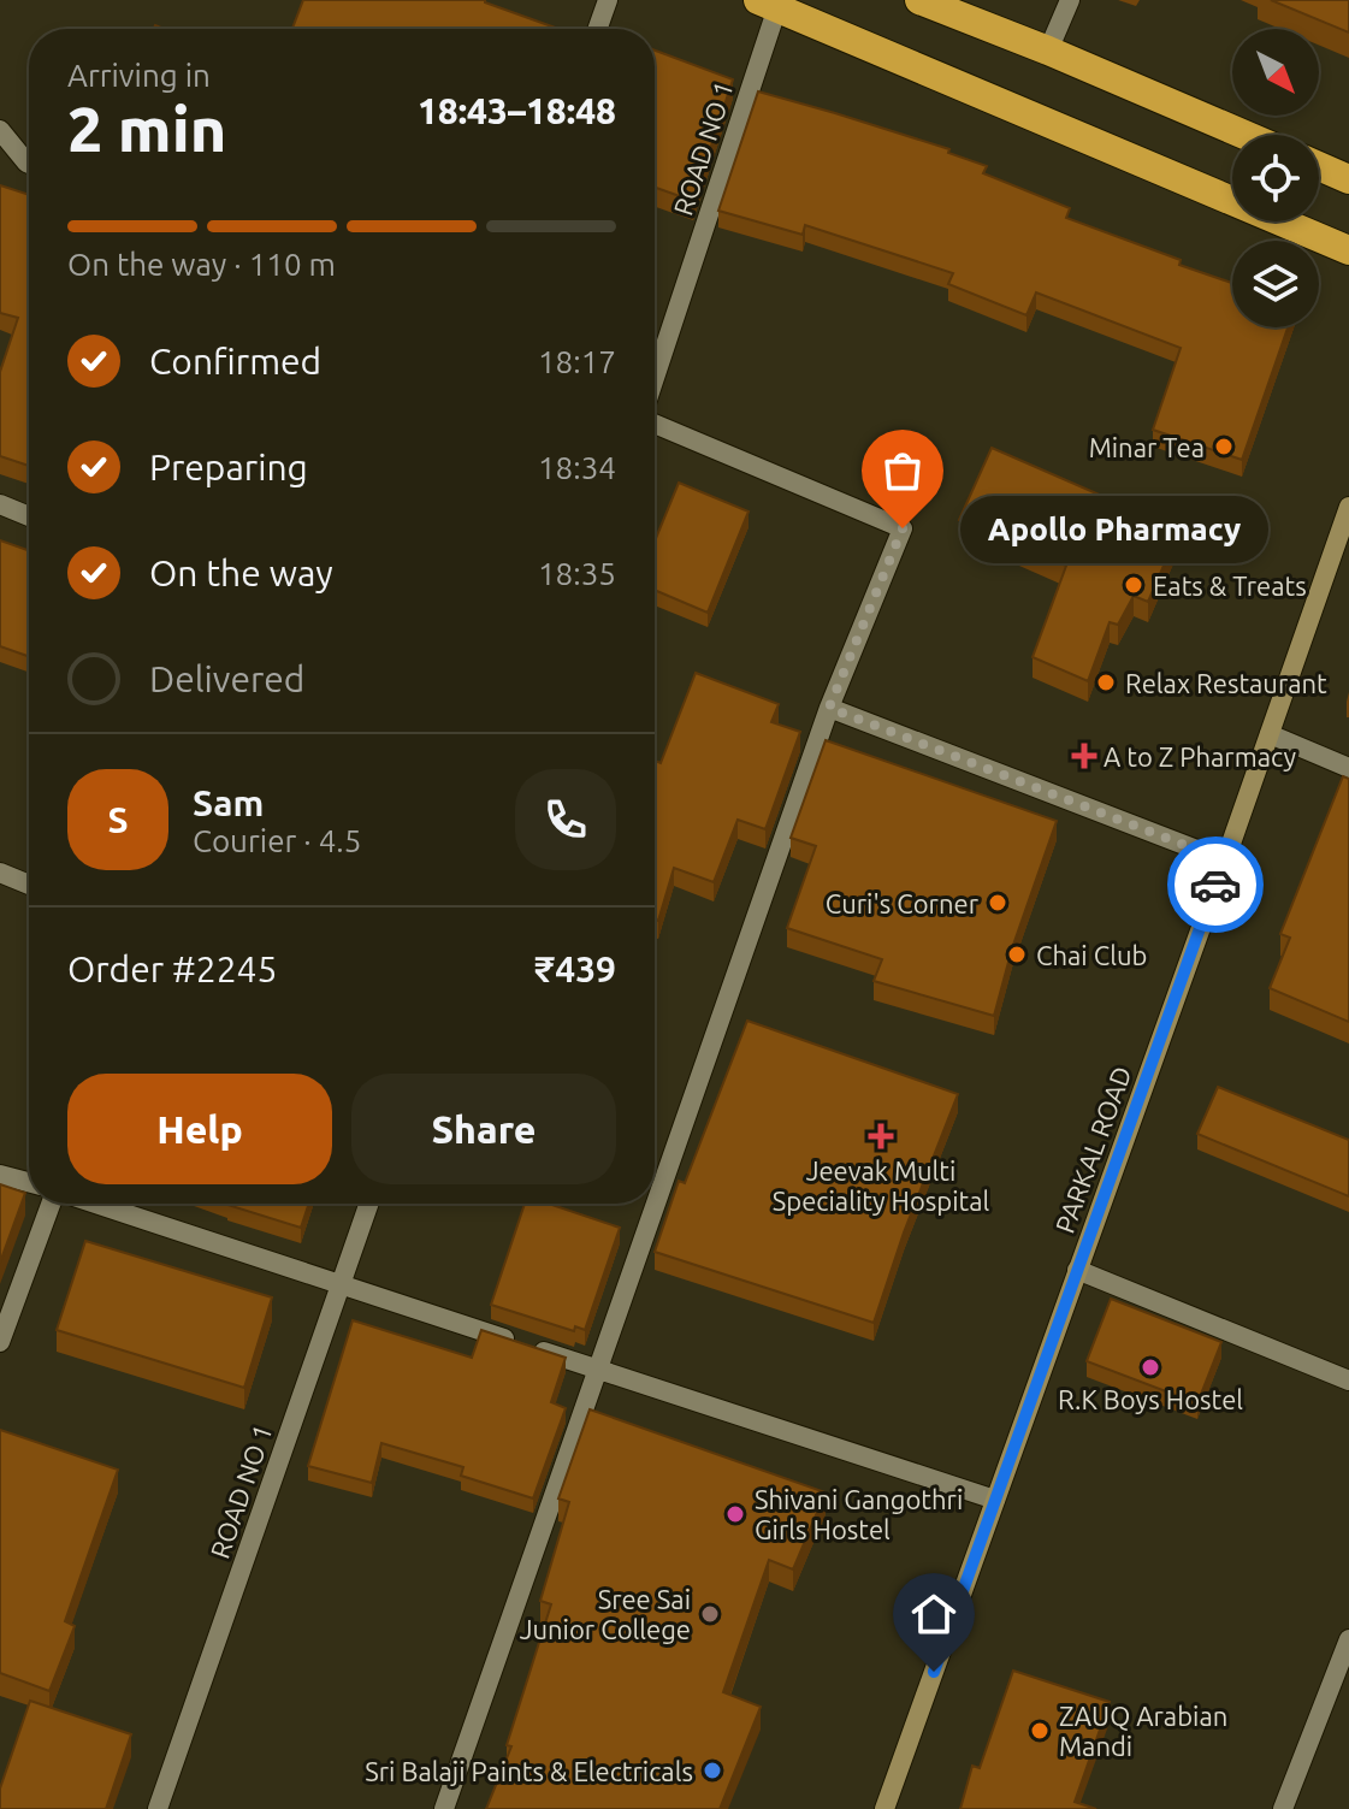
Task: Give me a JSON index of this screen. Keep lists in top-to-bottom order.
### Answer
{
  "streets": {
    "street": ["ROAD NO 1", "PARKAL ROAD"]
  },
  "places": {
    "other": [
      "Minar Tea",
      "Apollo Pharmacy",
      "Eats & Treats",
      "Relax Restaurant",
      "Curi's Corner",
      "Chai Club",
      "R.K Boys Hostel",
      "Shivani Gangothri Girls Hostel",
      "Sree Sai Junior College",
      "ZAUQ Arabian Mandi",
      "Sri Balaji Paints & Electricals"
    ],
    "health": ["A to Z Pharmacy", "Jeevak Multi Speciality Hospital"]
  },
  "north": "bottom right",
  "page": {
    "heading": ["2 min", "Arriving in", "18:43–18:48"],
    "panel": [
      "Sam",
      "Courier · 4.5",
      "Order #2245",
      "₹439"
    ],
    "bar": "On the way · 110 m",
    "list": [
      ["Confirmed", "18:17"],
      ["Preparing", "18:34"],
      ["On the way", "18:35"],
      "Delivered"
    ],
    "bubble": "Apollo Pharmacy",
    "round": "S",
    "buttons": ["Help", "Share"]
  }
}
